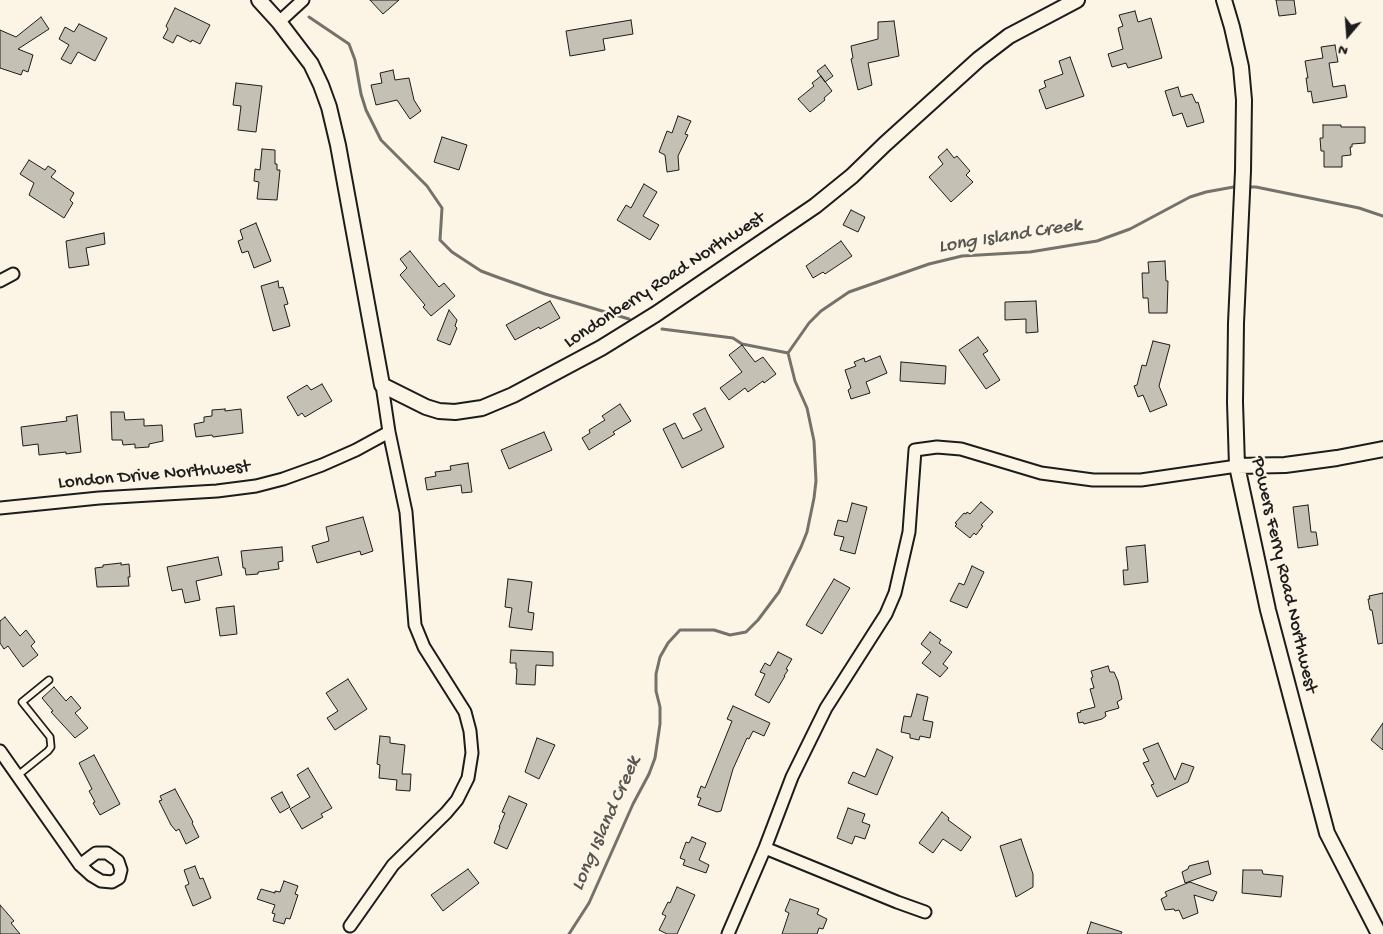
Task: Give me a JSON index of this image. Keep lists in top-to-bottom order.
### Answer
{
  "streets": {
    "street": ["Londonberry Road Northwest", "London Drive Northwest", "Powers Ferry Road Northwest"]
  },
  "water": ["Long Island Creek"],
  "north": "bottom"
}
